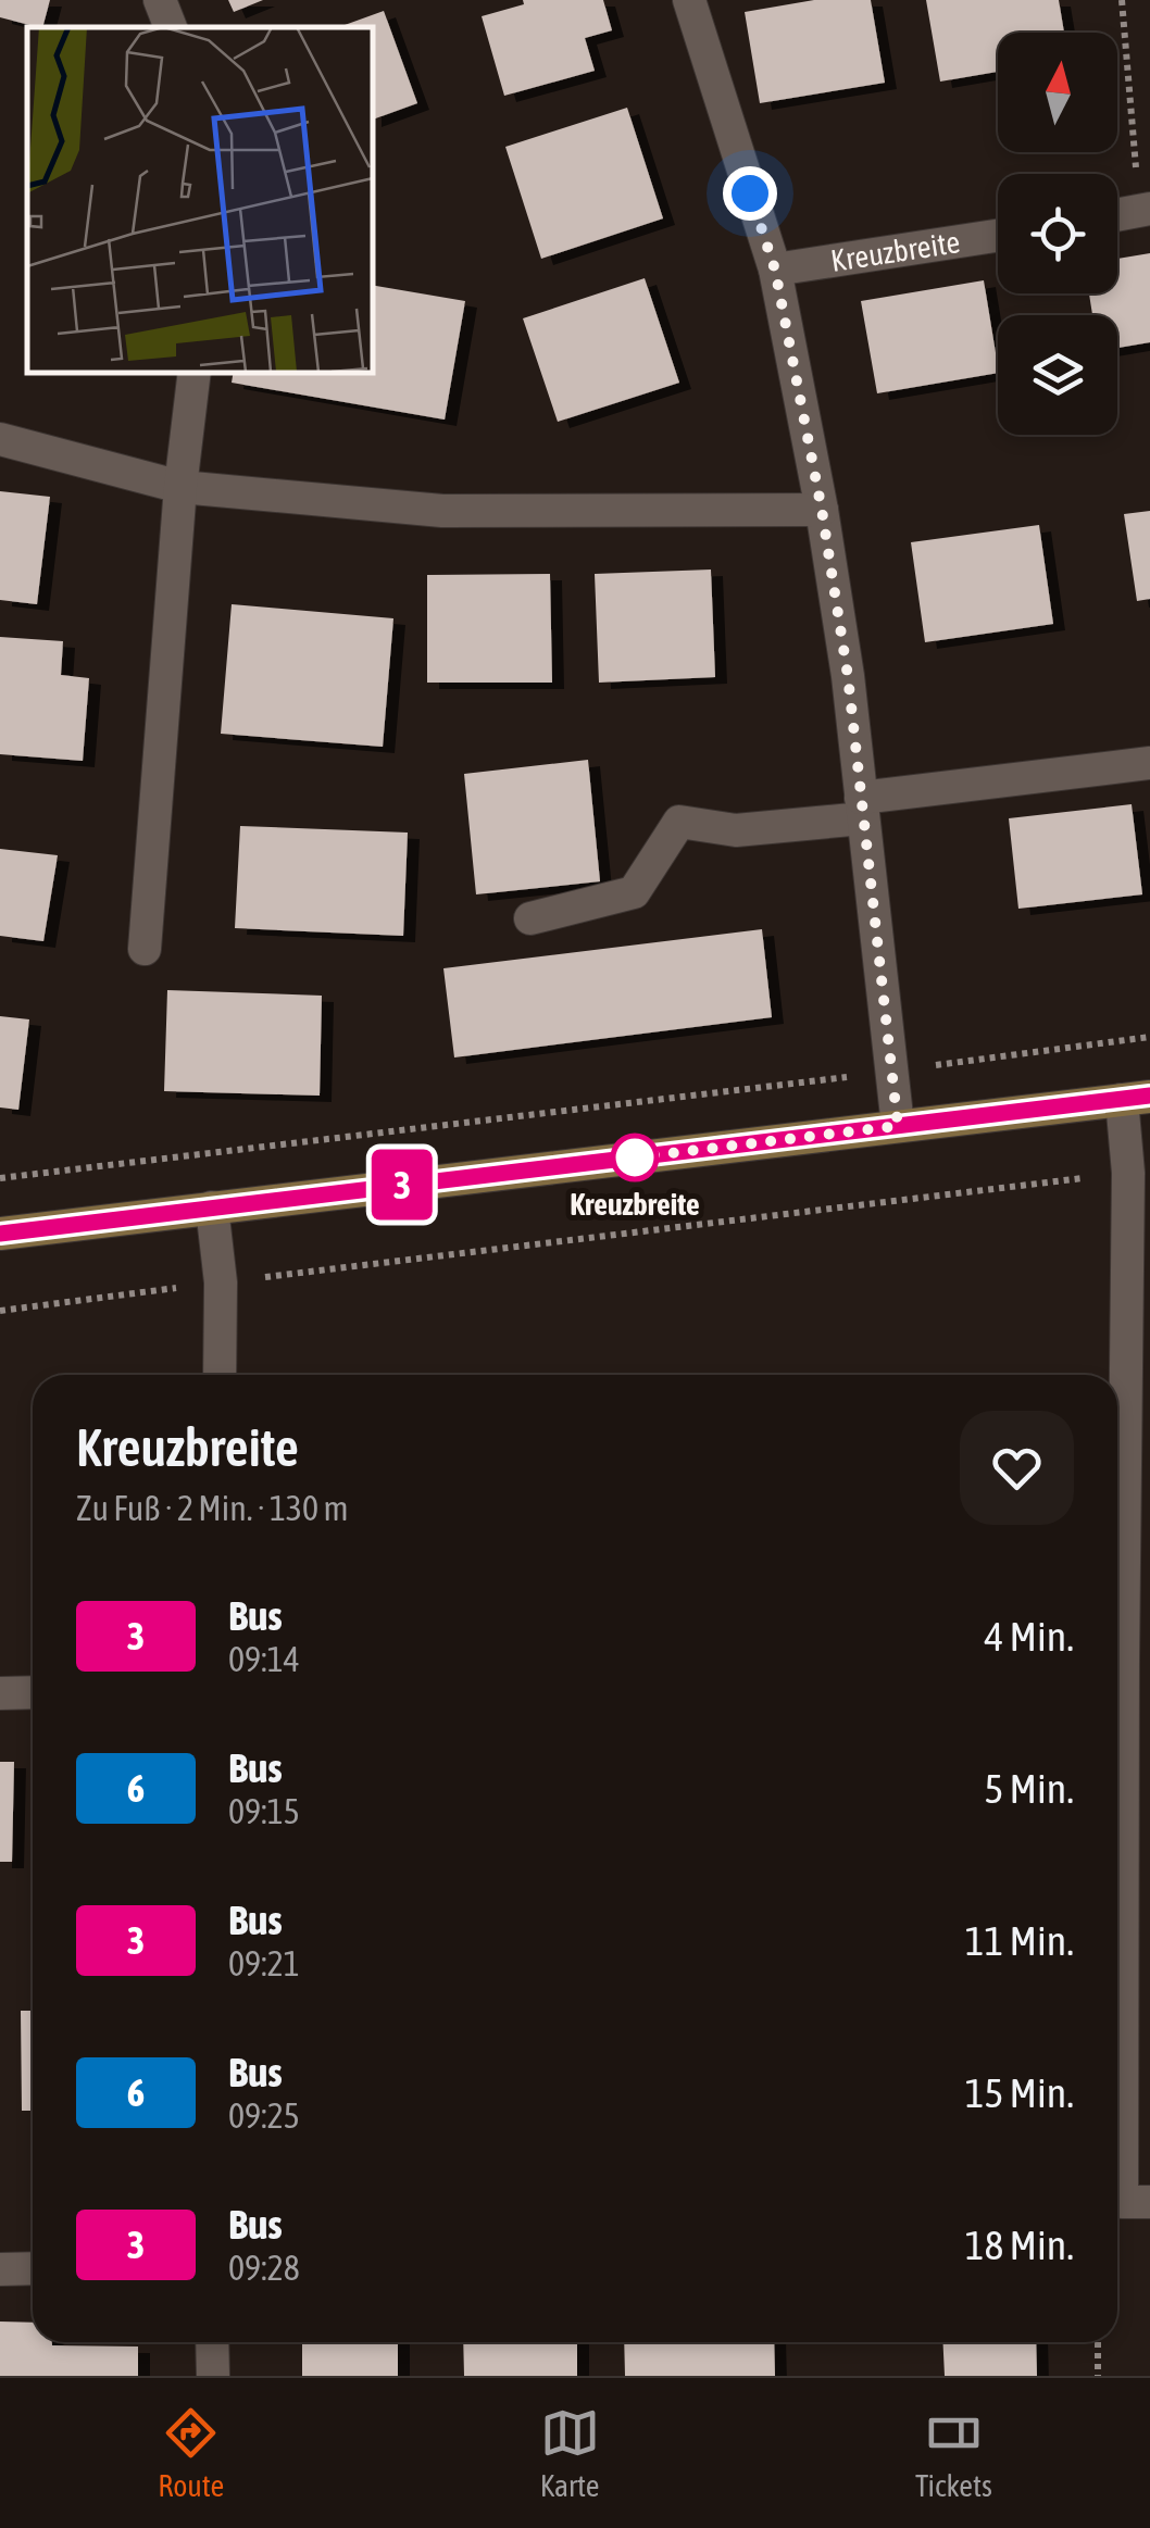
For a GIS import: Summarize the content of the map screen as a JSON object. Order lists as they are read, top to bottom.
{
  "streets": {
    "street": ["Kreuzbreite"]
  },
  "places": ["Kreuzbreite"],
  "lines": ["bus line 3"],
  "north": "top",
  "page": {
    "on_map": "3",
    "heading": ["Kreuzbreite", "Zu Fuß · 2 Min. · 130 m"],
    "list": [
      {
        "mark": "3",
        "name": "Bus",
        "note": "09:14",
        "value": "4 Min."
      },
      {
        "mark": "6",
        "name": "Bus",
        "note": "09:15",
        "value": "5 Min."
      },
      {
        "mark": "3",
        "name": "Bus",
        "note": "09:21",
        "value": "11 Min."
      },
      {
        "mark": "6",
        "name": "Bus",
        "note": "09:25",
        "value": "15 Min."
      },
      {
        "mark": "3",
        "name": "Bus",
        "note": "09:28",
        "value": "18 Min."
      }
    ],
    "tabs": ["Route", "Karte", "Tickets"]
  }
}
